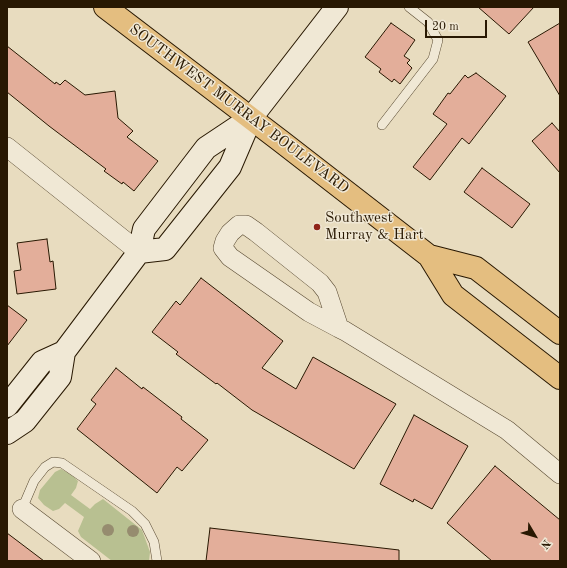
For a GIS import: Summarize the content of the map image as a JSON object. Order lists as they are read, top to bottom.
{
  "streets": {
    "main road": ["SOUTHWEST MURRAY BOULEVARD"]
  },
  "places": ["Southwest Murray & Hart"],
  "scale_bar": "20 m",
  "north": "bottom right"
}
